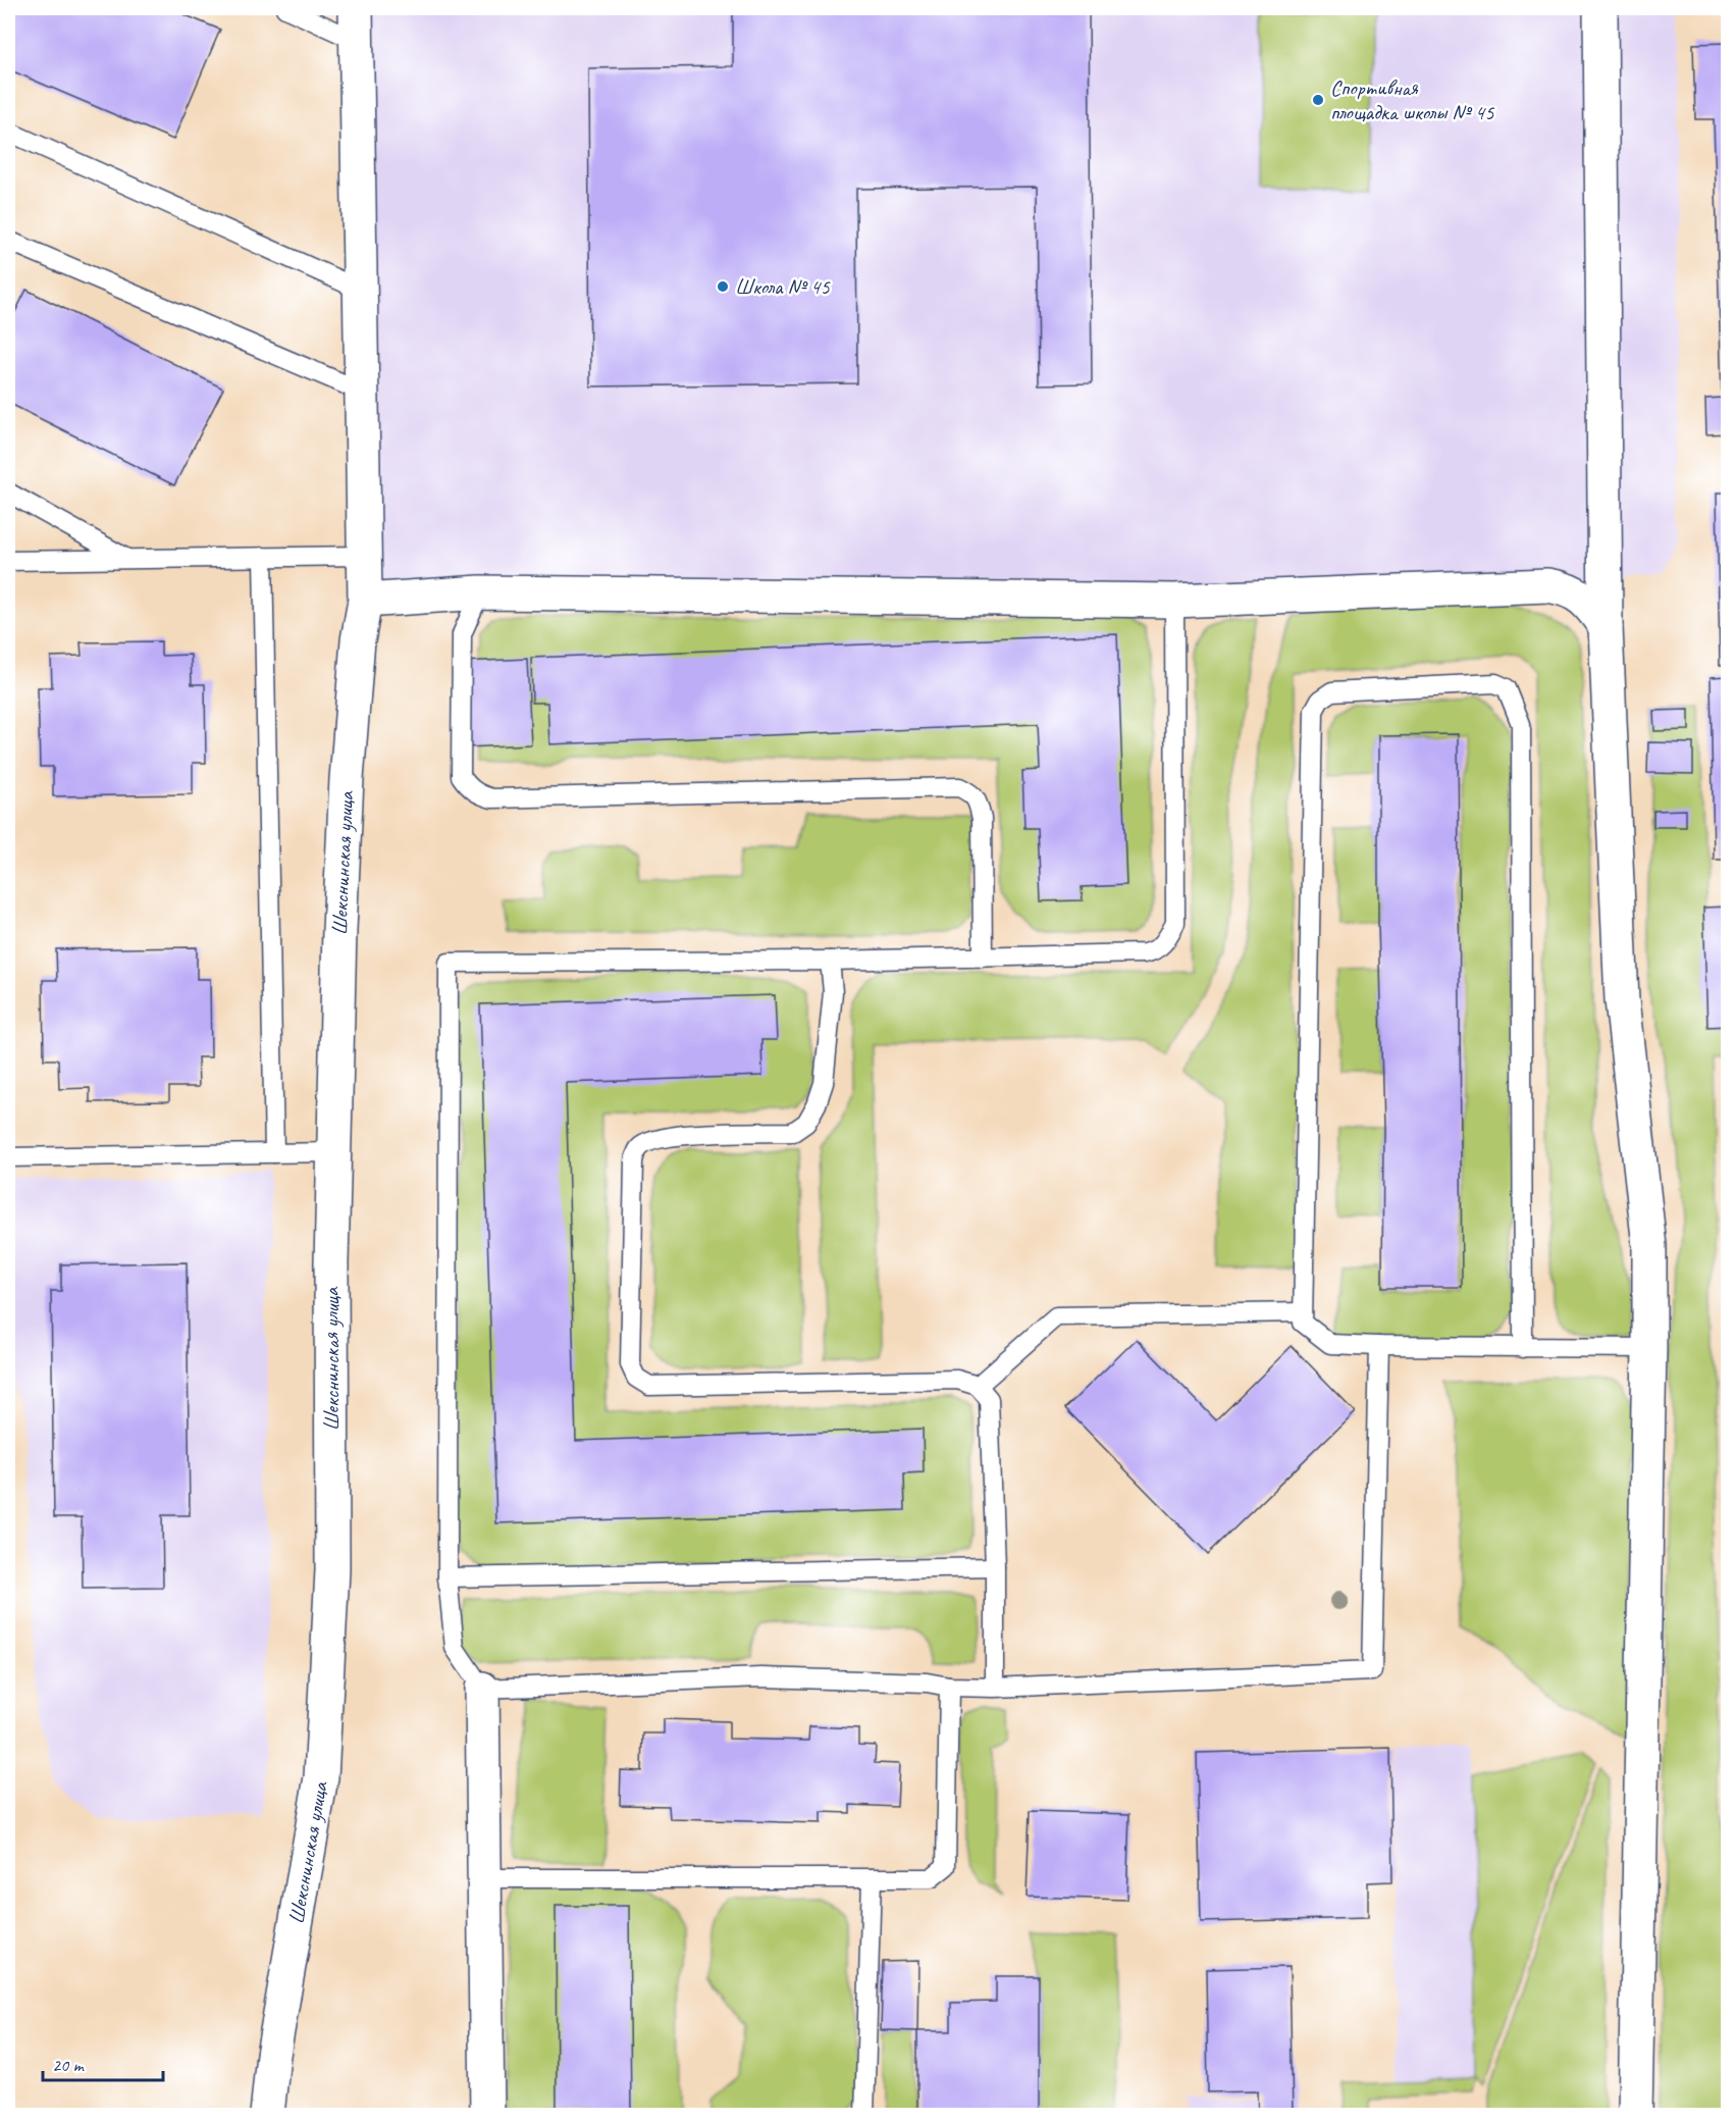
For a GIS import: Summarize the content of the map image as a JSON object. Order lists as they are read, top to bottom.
{
  "streets": {
    "street": ["Шекснинская улица"]
  },
  "places": ["Спортивная площадка школы № 45", "Школа № 45"],
  "scale_bar": "20 m"
}
